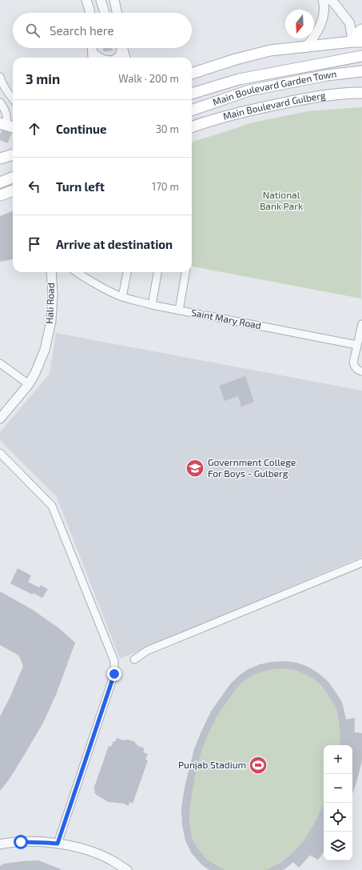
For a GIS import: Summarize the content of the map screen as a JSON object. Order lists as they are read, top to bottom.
{
  "streets": {
    "main road": ["Main Boulevard Garden Town", "Main Boulevard Gulberg"],
    "street": ["Hali Road", "Saint Mary Road"]
  },
  "parks": ["National Bank Park"],
  "places": {
    "school or university": ["Government College For Boys - Gulberg"],
    "sports": ["Punjab Stadium"]
  },
  "north": "bottom",
  "page": {
    "search": "Search here",
    "heading": ["3 min", "Walk · 200 m"],
    "list": [
      ["Continue", "30 m"],
      ["Turn left", "170 m"],
      "Arrive at destination"
    ],
    "map_buttons": ["+", "−"]
  }
}
